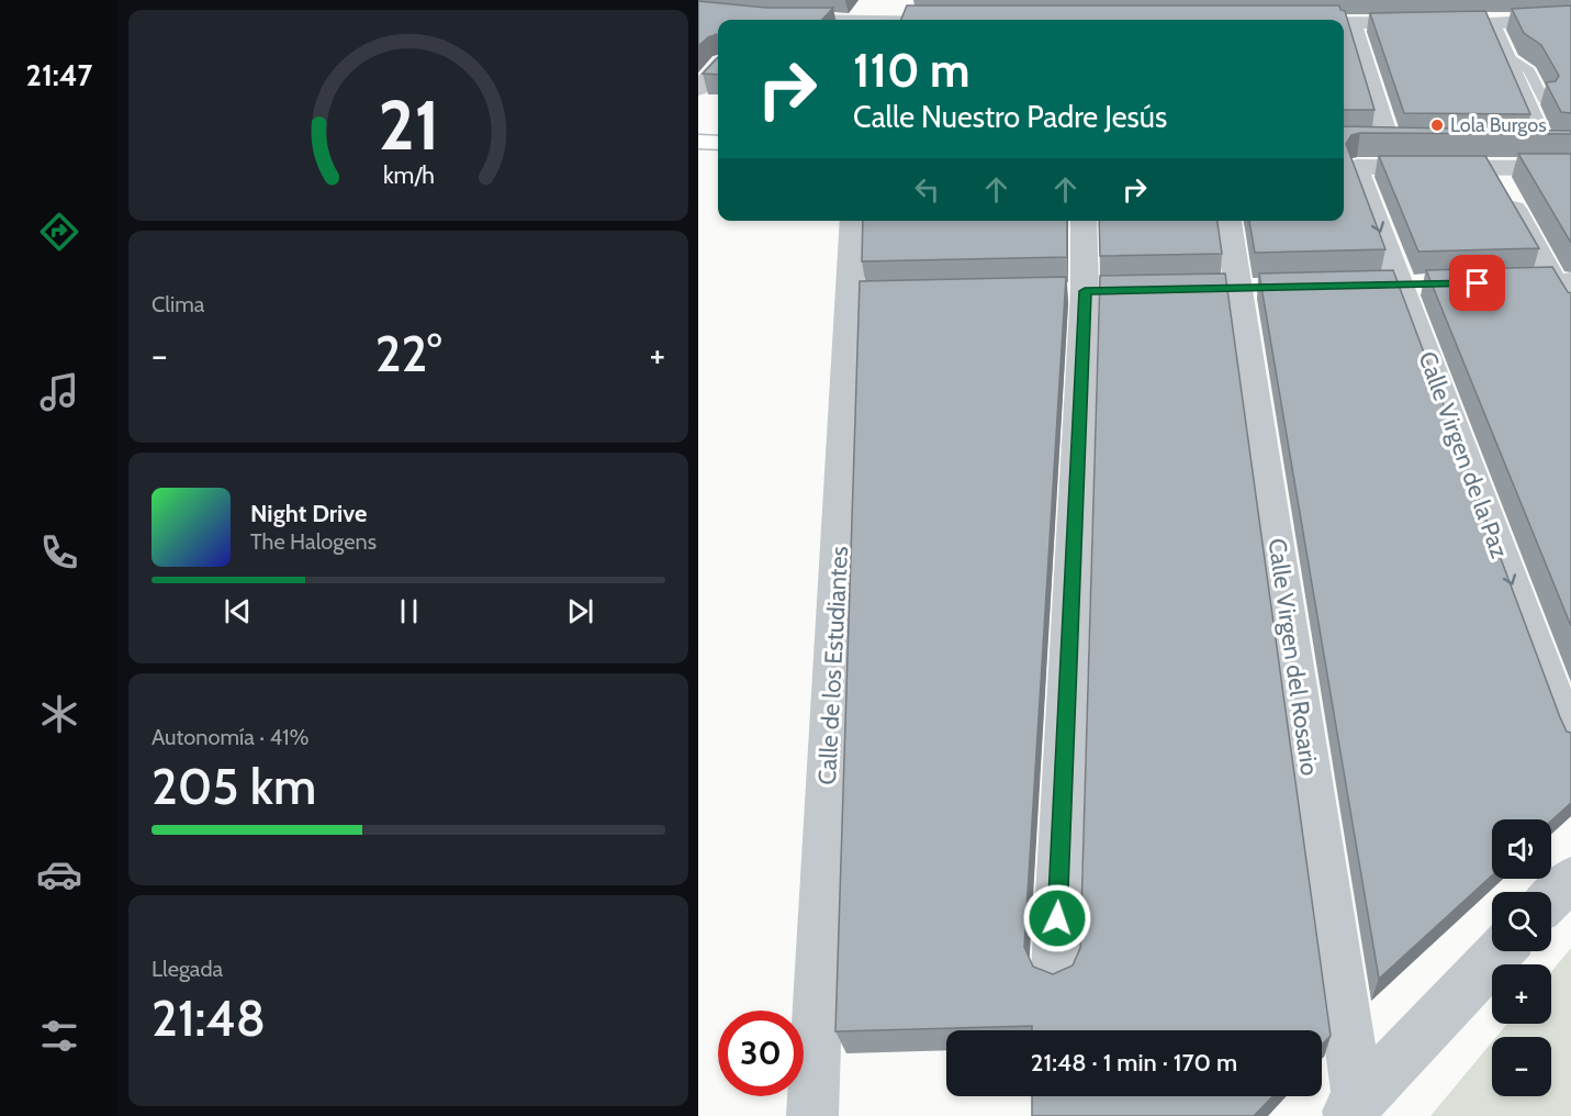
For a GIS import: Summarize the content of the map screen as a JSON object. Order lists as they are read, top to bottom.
{
  "streets": {
    "street": ["Calle Virgen de la Paz", "Calle Virgen del Rosario", "Calle de los Estudiantes"]
  },
  "places": ["Lola Burgos"],
  "page": {
    "tabs": "21:47",
    "turn": ["110 m", "Calle Nuestro Padre Jesús"],
    "tile": [
      "Clima",
      ["Autonomía · 41%", "205 km"],
      ["Llegada", "21:48"]
    ],
    "heat": ["−", "22°", "+"],
    "song": ["Night Drive", "The Halogens"],
    "map_buttons": ["+", "−"],
    "limit": "30",
    "trip": "21:48 · 1 min · 170 m",
    "gauge": ["21", "km/h"]
  }
}
